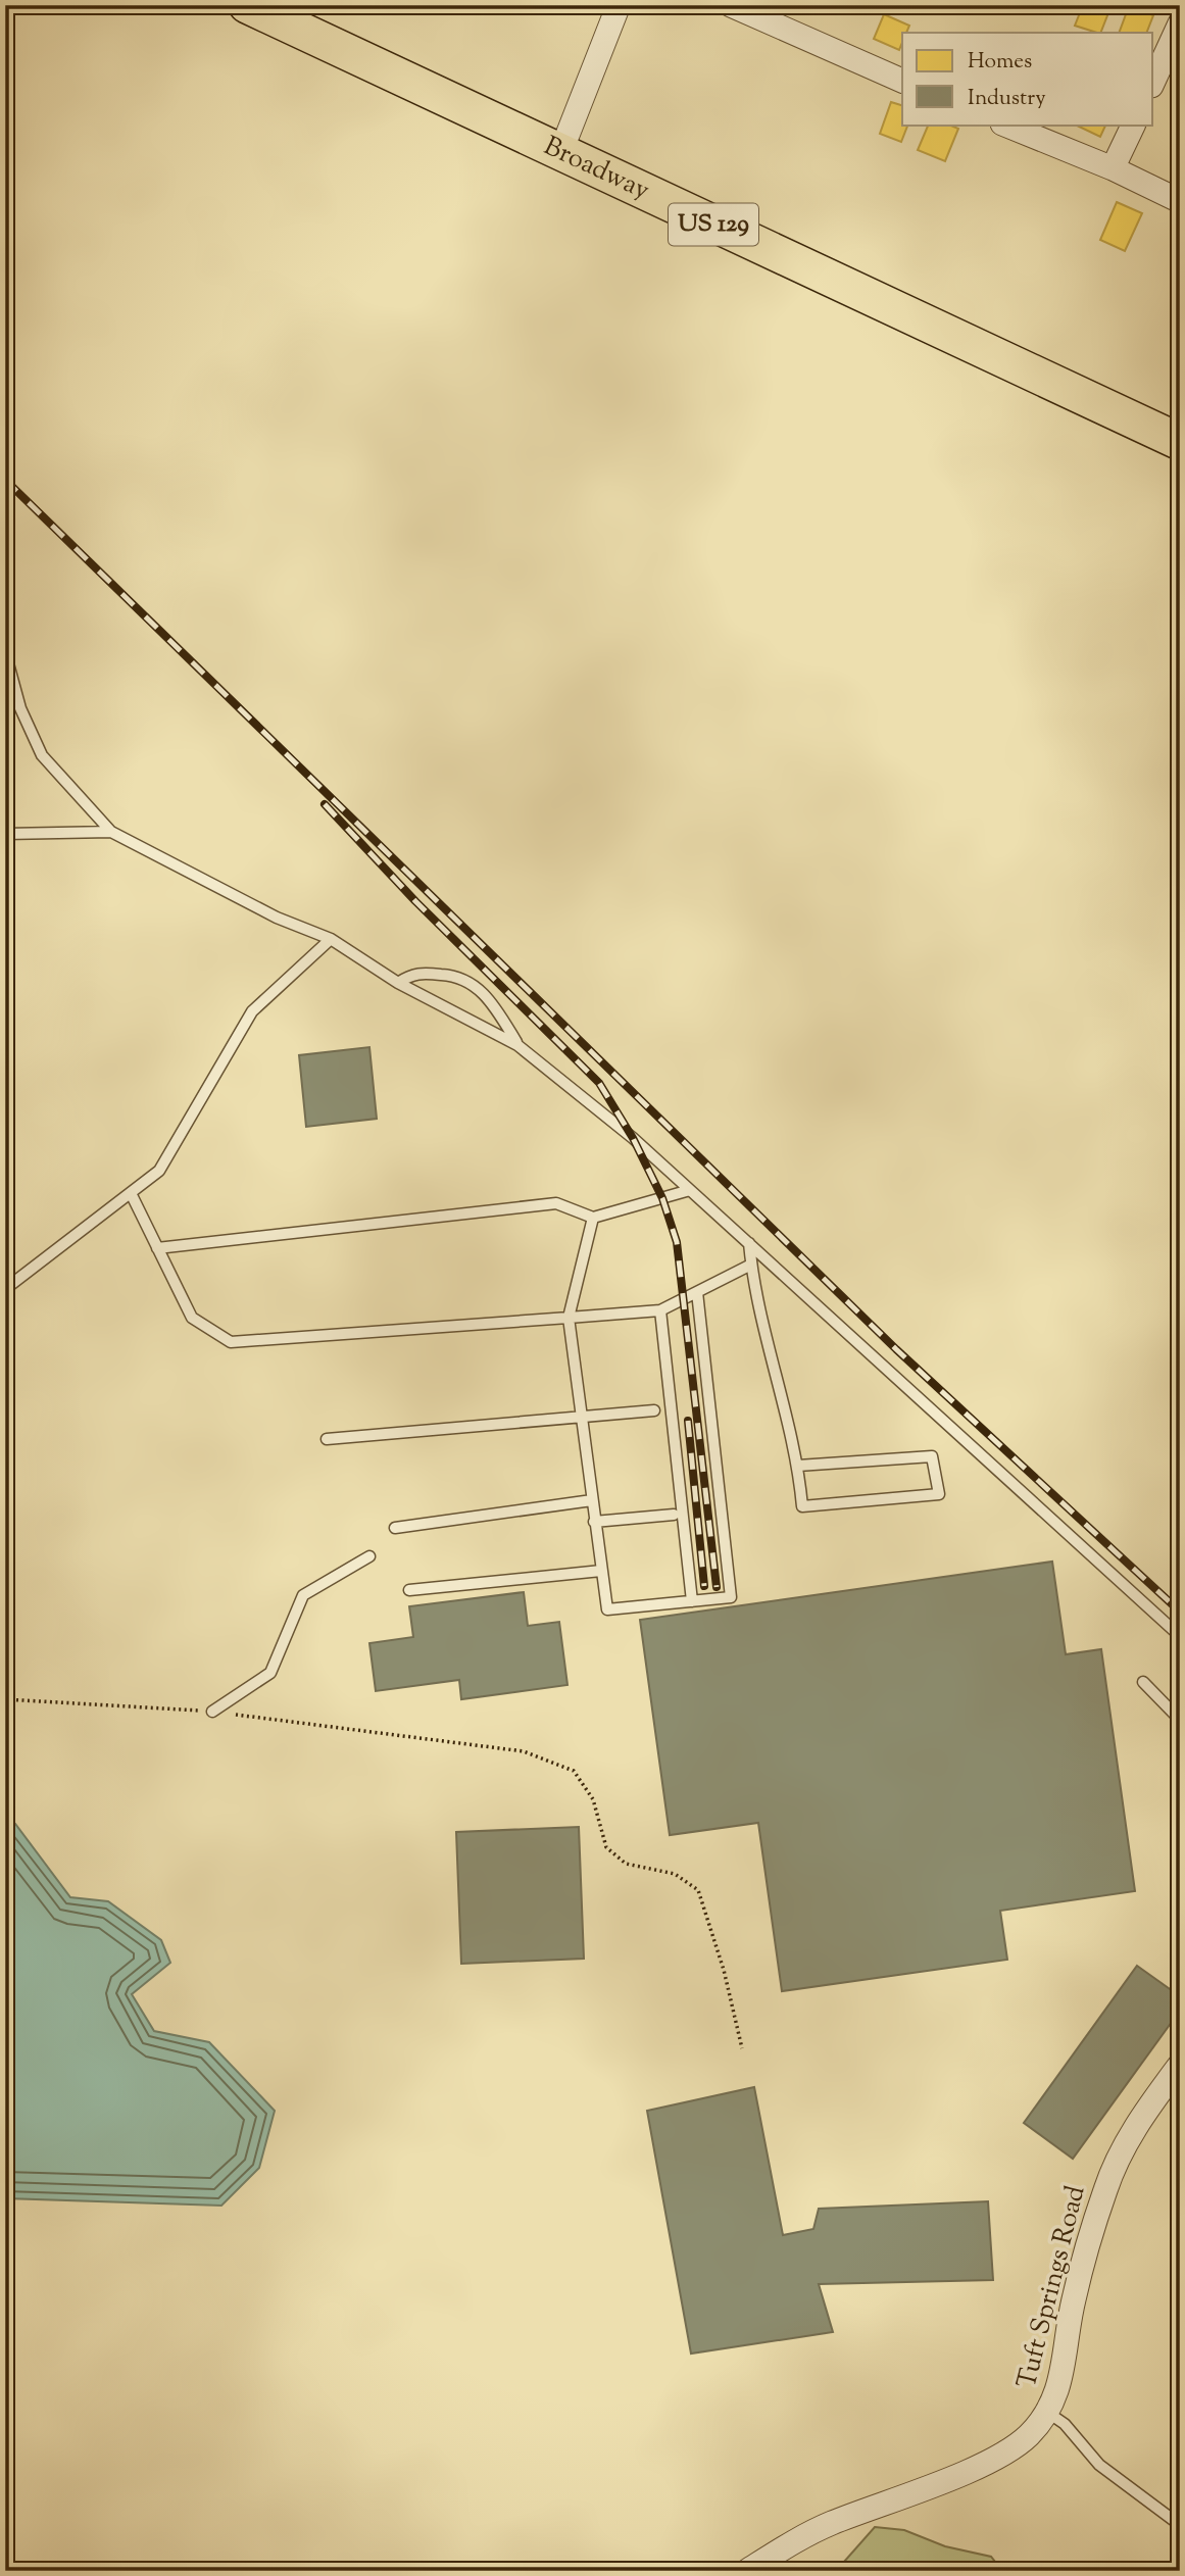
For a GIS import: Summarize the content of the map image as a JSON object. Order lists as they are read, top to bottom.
{
  "streets": {
    "main road": ["Broadway", "US 129"],
    "street": ["Tuft Springs Road"]
  },
  "legend": ["Homes", "Industry"]
}
